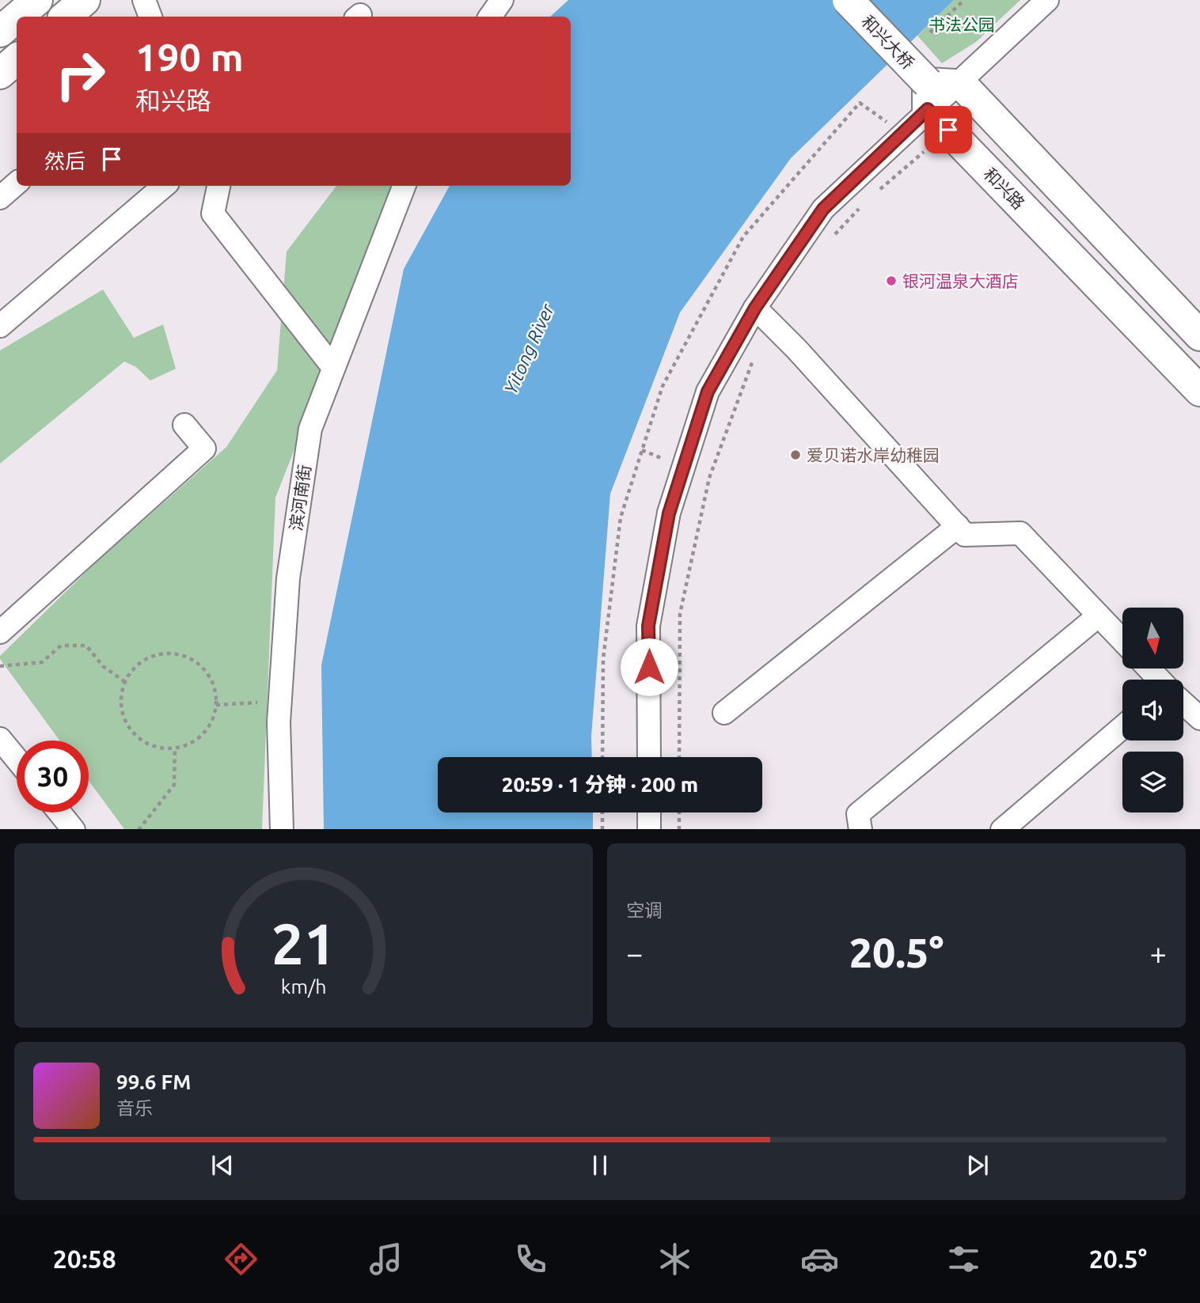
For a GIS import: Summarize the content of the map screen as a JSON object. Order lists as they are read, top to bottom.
{
  "streets": {
    "street": ["和兴大桥", "和兴路", "滨河南街"]
  },
  "crossings": [
    ["和兴大桥", "和兴路"]
  ],
  "water": ["Yitong River"],
  "parks": ["书法公园"],
  "places": ["银河温泉大酒店", "爱贝诺水岸幼稚园"],
  "north": "bottom",
  "page": {
    "turn": ["190 m", "和兴路"],
    "then": "然后",
    "limit": "30",
    "trip": "20:59 · 1 分钟 · 200 m",
    "tile": "空调",
    "heat": ["−", "20.5°", "+"],
    "song": ["99.6 FM", "音乐"],
    "tabs": ["20:58", "20.5°"],
    "gauge": ["21", "km/h"]
  }
}
